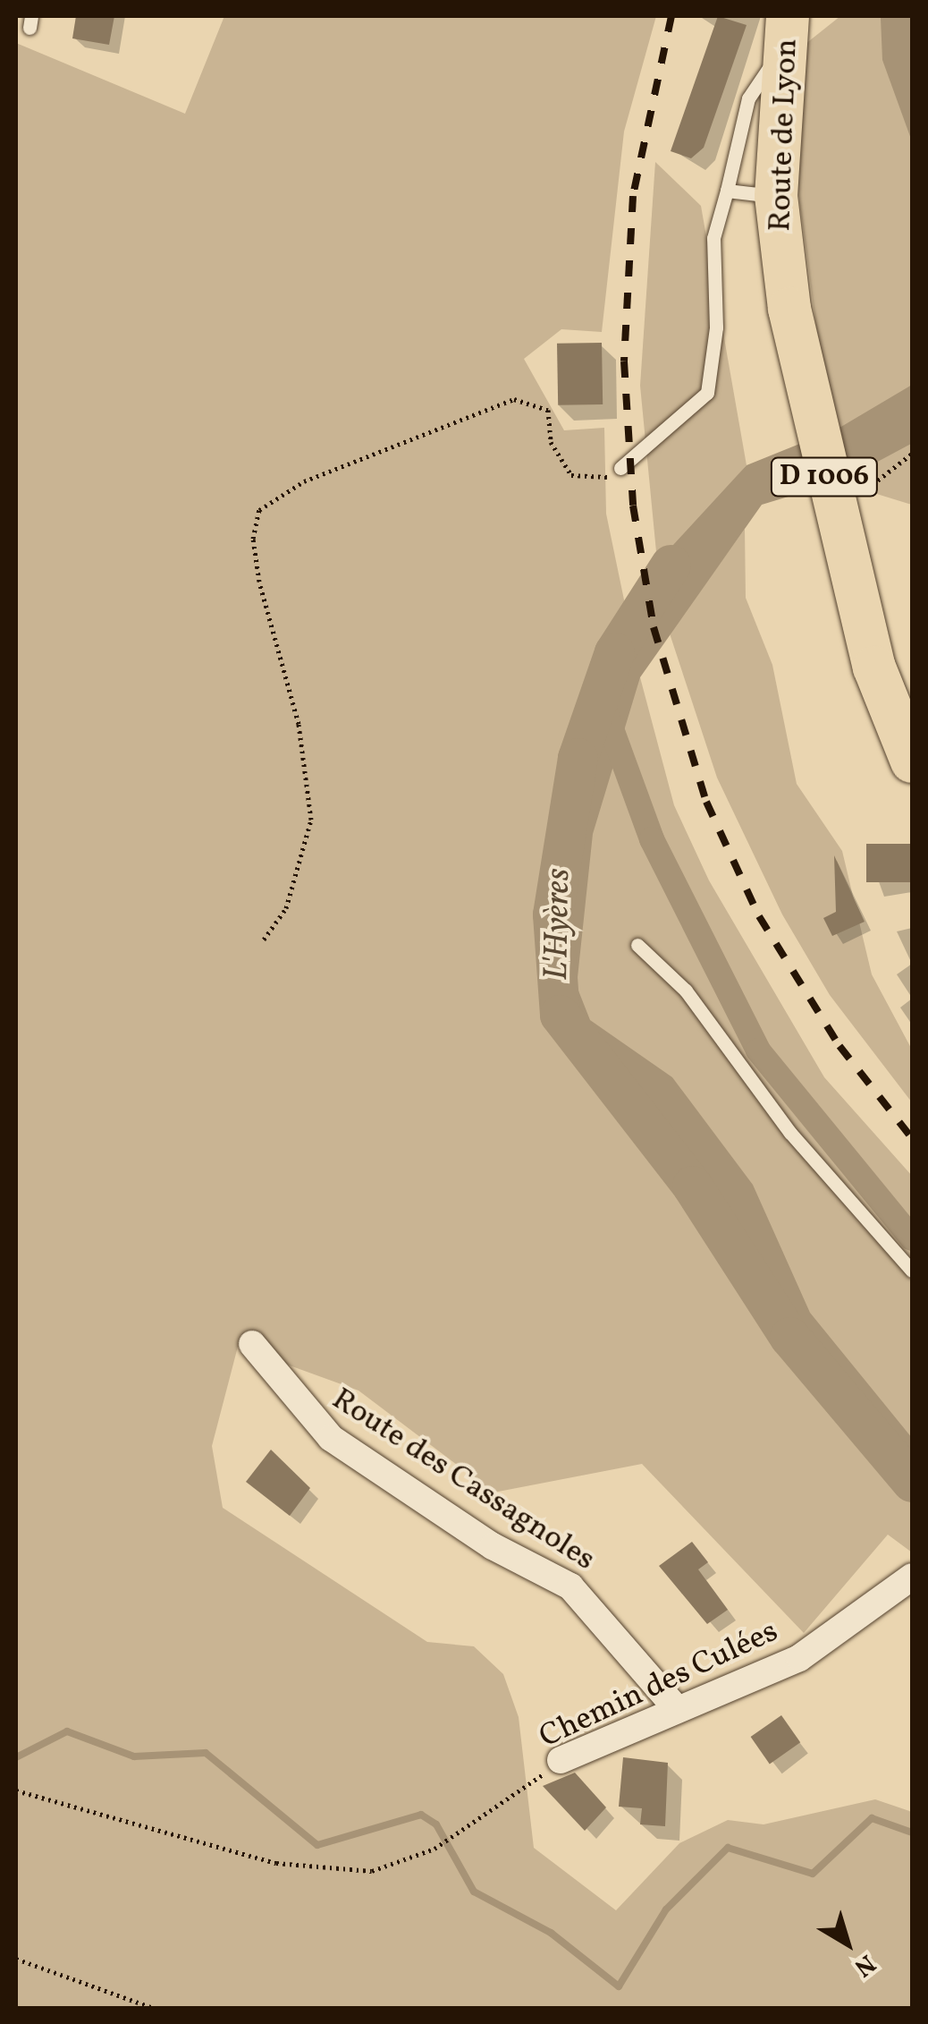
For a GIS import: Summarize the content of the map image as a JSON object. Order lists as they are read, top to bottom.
{
  "streets": {
    "main road": ["Route de Lyon", "D 1006"],
    "street": ["Route des Cassagnoles", "Chemin des Culées"]
  },
  "crossings": [
    ["Route des Cassagnoles", "Chemin des Culées"]
  ],
  "water": ["L'Hyères"],
  "north": "bottom right"
}
